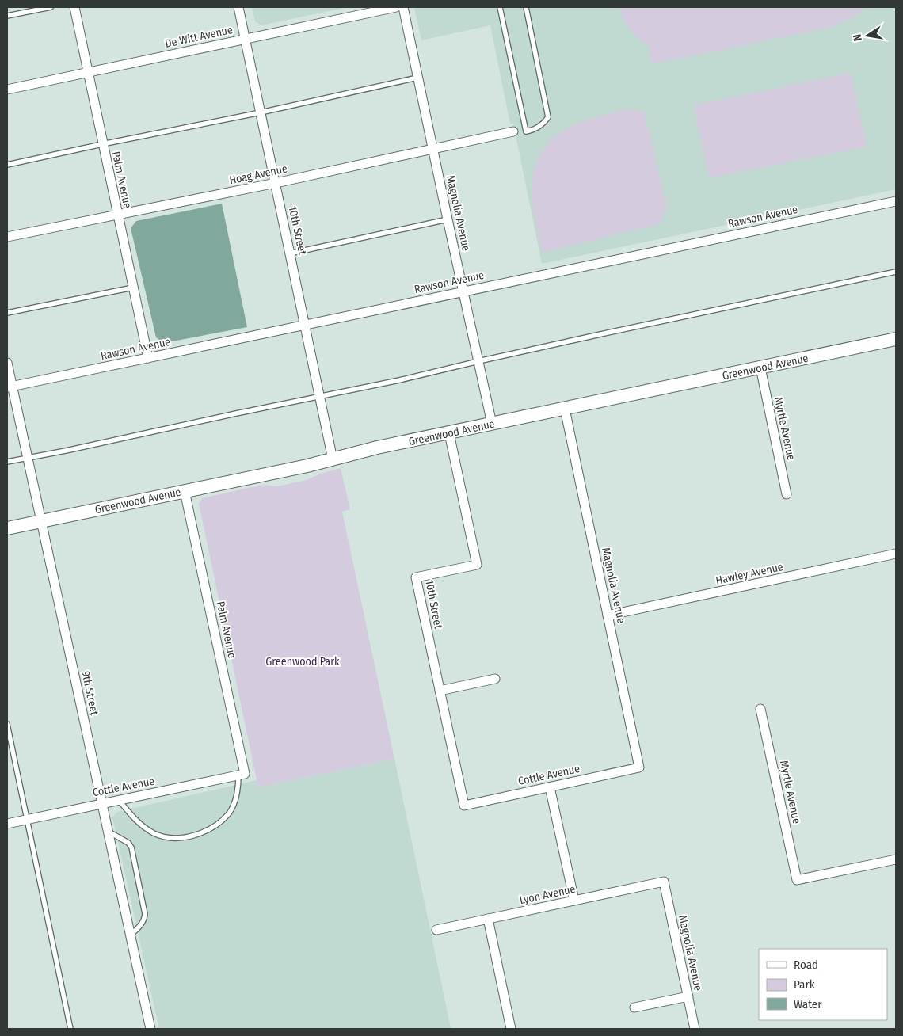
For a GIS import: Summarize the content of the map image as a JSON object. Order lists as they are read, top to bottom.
{
  "streets": {
    "street": [
      "De Witt Avenue",
      "Hoag Avenue",
      "Palm Avenue",
      "Magnolia Avenue",
      "Rawson Avenue",
      "10th Street",
      "Greenwood Avenue",
      "Myrtle Avenue",
      "Hawley Avenue",
      "9th Street",
      "Cottle Avenue",
      "Lyon Avenue"
    ]
  },
  "crossings": [
    ["De Witt Avenue", "Palm Avenue"],
    ["De Witt Avenue", "10th Street"],
    ["Hoag Avenue", "Palm Avenue"],
    ["Hoag Avenue", "Magnolia Avenue"],
    ["Hoag Avenue", "10th Street"],
    ["Palm Avenue", "Rawson Avenue"],
    ["Palm Avenue", "Greenwood Avenue"],
    ["Palm Avenue", "Cottle Avenue"],
    ["Magnolia Avenue", "Rawson Avenue"],
    ["Magnolia Avenue", "Greenwood Avenue"],
    ["Magnolia Avenue", "Hawley Avenue"],
    ["Magnolia Avenue", "Cottle Avenue"],
    ["Magnolia Avenue", "Lyon Avenue"],
    ["Rawson Avenue", "10th Street"],
    ["Rawson Avenue", "9th Street"],
    ["10th Street", "Greenwood Avenue"],
    ["10th Street", "Cottle Avenue"],
    ["Greenwood Avenue", "Myrtle Avenue"],
    ["Greenwood Avenue", "9th Street"],
    ["9th Street", "Cottle Avenue"]
  ],
  "parks": ["Greenwood Park"],
  "legend": ["Road", "Park", "Water"],
  "north": "left"
}
